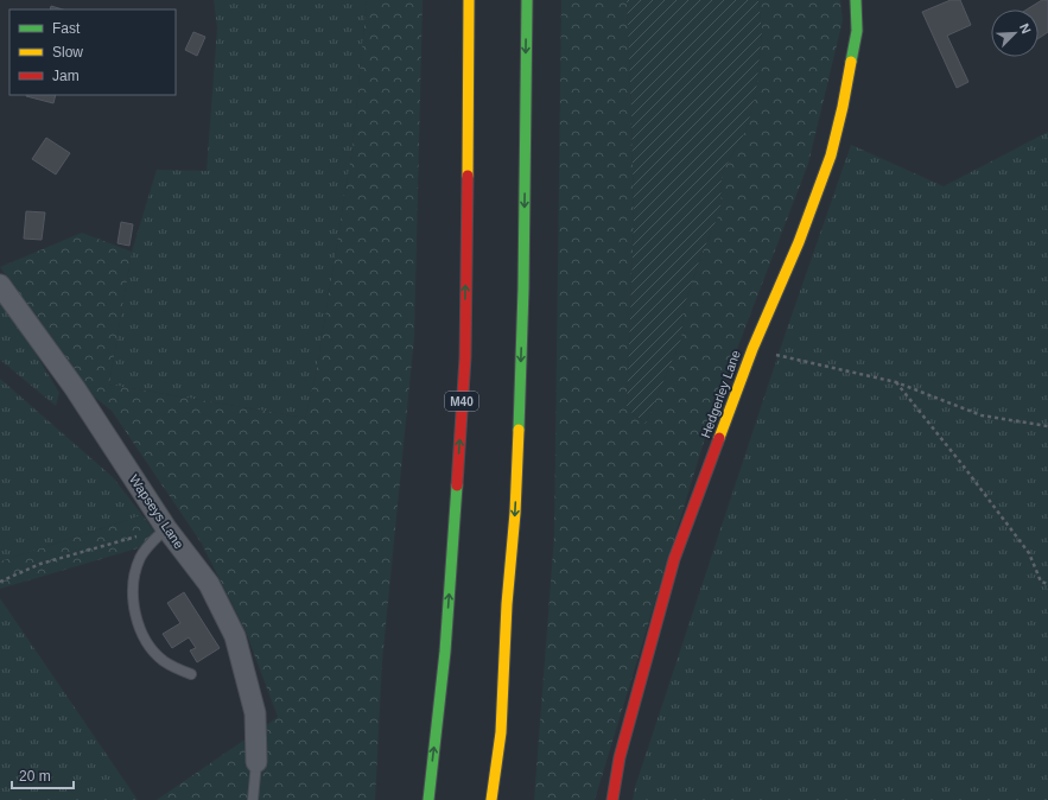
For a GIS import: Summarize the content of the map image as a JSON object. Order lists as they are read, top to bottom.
{
  "streets": {
    "main road": ["Hedgerley Lane", "M40"],
    "street": ["Wapseys Lane"]
  },
  "legend": ["Fast", "Slow", "Jam"],
  "scale_bar": "20 m",
  "north": "top right"
}
